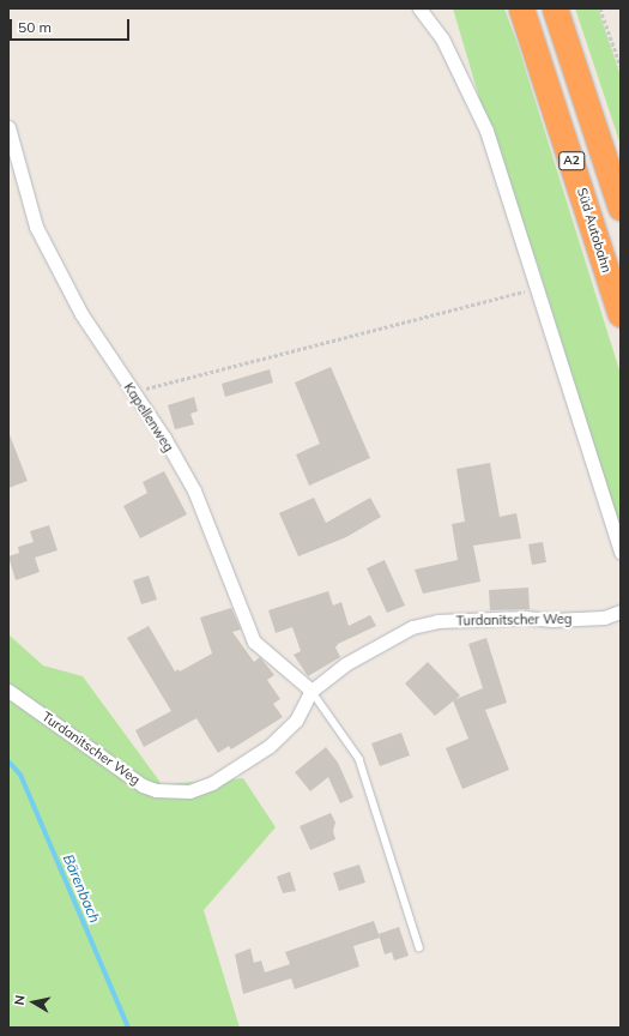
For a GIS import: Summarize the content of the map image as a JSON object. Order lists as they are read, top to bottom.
{
  "streets": {
    "highway": ["A2", "Süd Autobahn"],
    "street": ["Kapellenweg", "Turdanitscher Weg"]
  },
  "crossings": [
    ["Kapellenweg", "Turdanitscher Weg"]
  ],
  "water": ["Bärenbach"],
  "scale_bar": "50 m",
  "north": "left"
}
